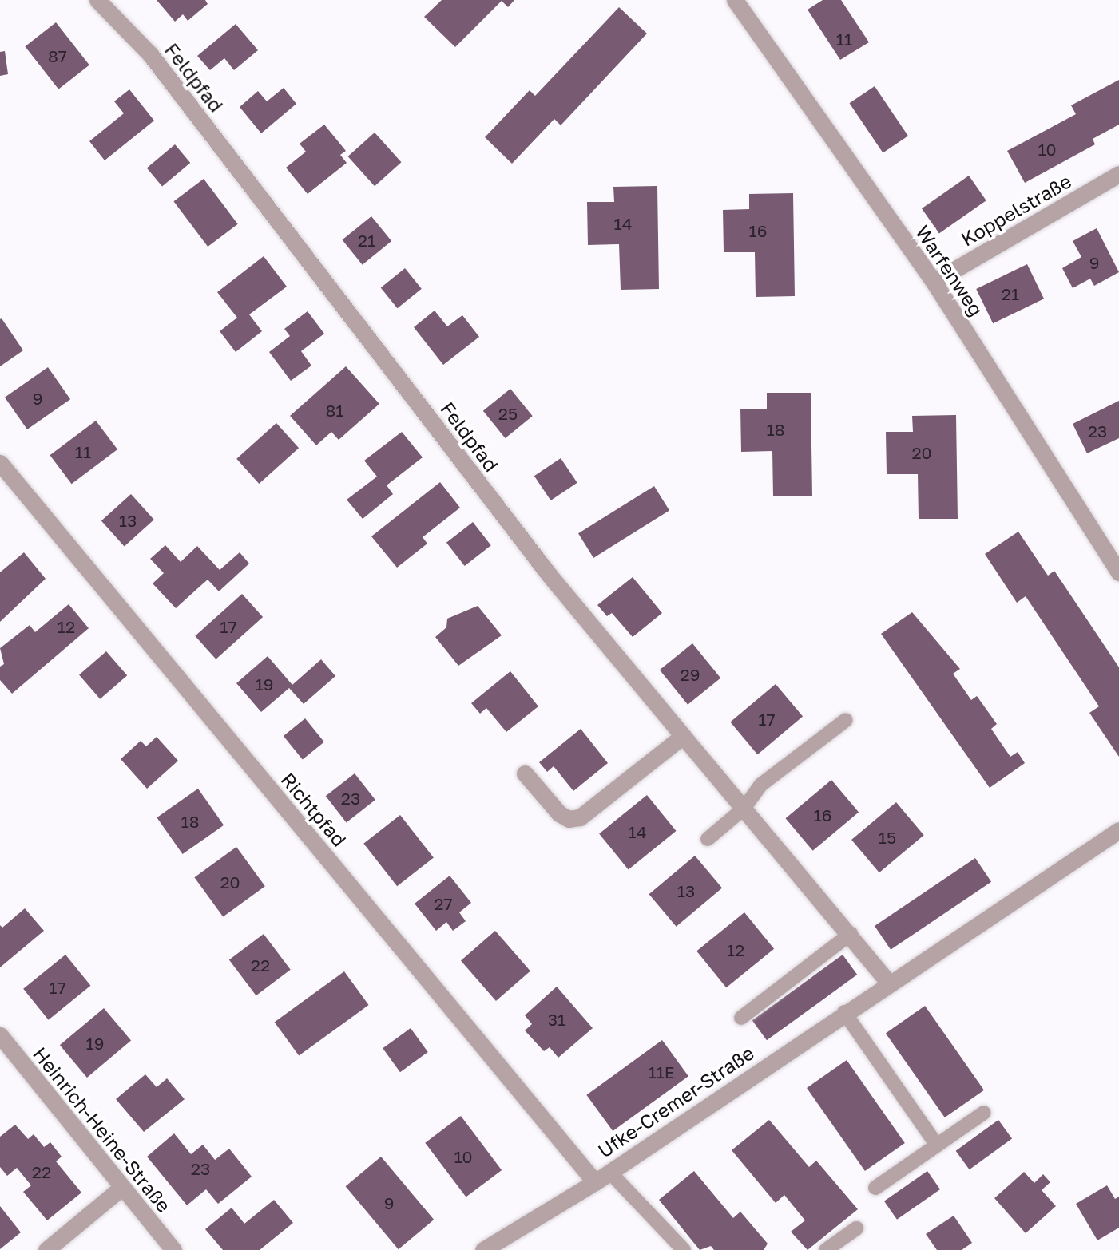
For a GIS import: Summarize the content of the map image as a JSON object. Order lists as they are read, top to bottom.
{
  "streets": {
    "street": [
      "Feldpfad",
      "Koppelstraße",
      "Warfenweg",
      "Richtpfad",
      "Ufke-Cremer-Straße",
      "Heinrich-Heine-Straße"
    ]
  },
  "crossings": [
    ["Koppelstraße", "Warfenweg"],
    ["Richtpfad", "Ufke-Cremer-Straße"]
  ],
  "house_numbers": [
    "11",
    "87",
    "10",
    "14",
    "16",
    "21",
    "9",
    "21",
    "9",
    "81",
    "25",
    "18",
    "23",
    "11",
    "20",
    "13",
    "12",
    "17",
    "29",
    "19",
    "17",
    "23",
    "16",
    "18",
    "14",
    "15",
    "20",
    "13",
    "27",
    "12",
    "22",
    "17",
    "31",
    "19",
    "11E",
    "10",
    "23",
    "22",
    "9"
  ]
}
